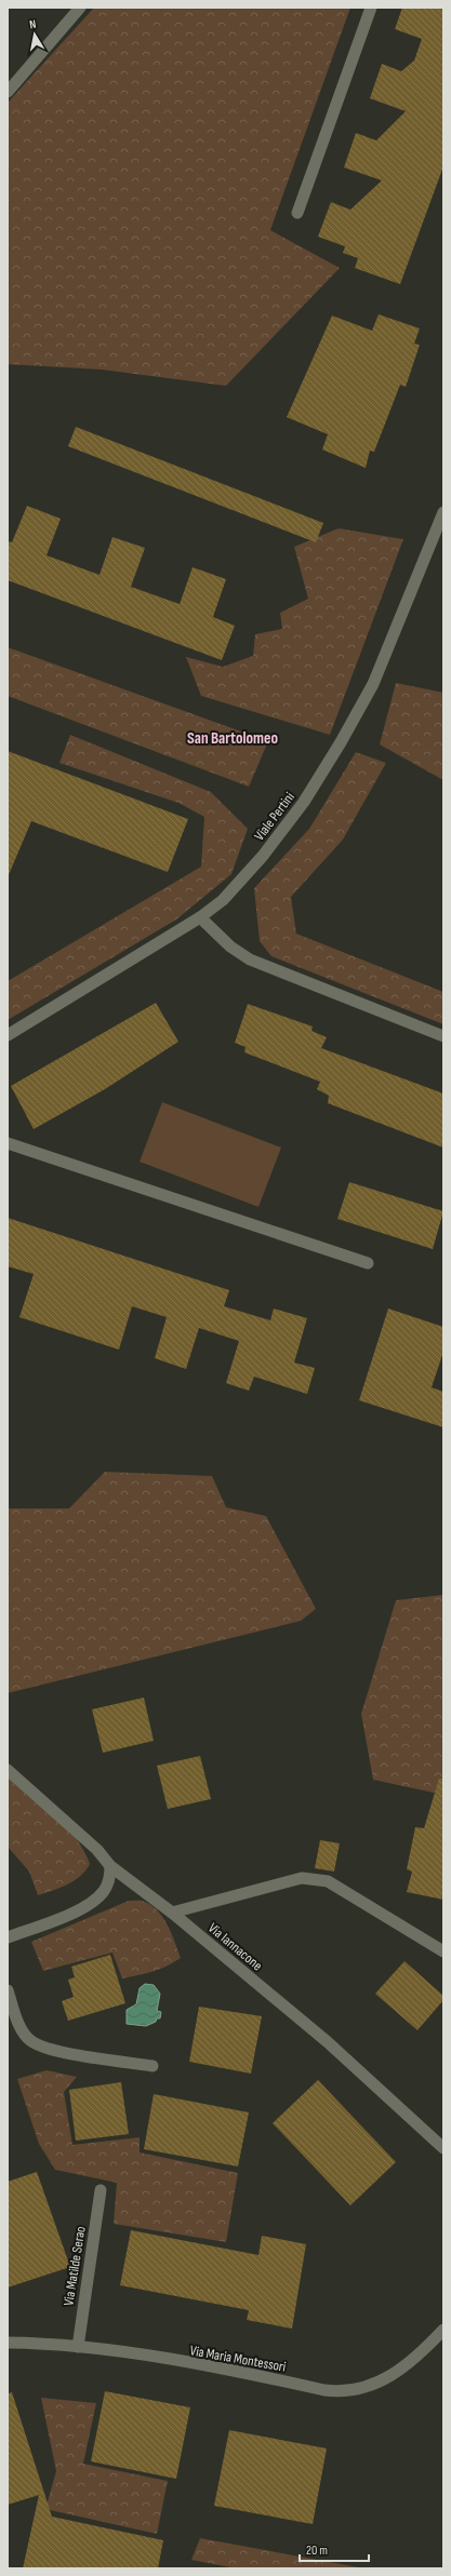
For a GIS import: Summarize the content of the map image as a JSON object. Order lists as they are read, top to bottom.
{
  "streets": {
    "street": [
      "Viale Pertini",
      "Via Iannacone",
      "Via Matilde Serao",
      "Via Maria Montessori"
    ]
  },
  "crossings": [
    ["Via Matilde Serao", "Via Maria Montessori"]
  ],
  "districts": ["San Bartolomeo"],
  "scale_bar": "20 m",
  "north": "top"
}
